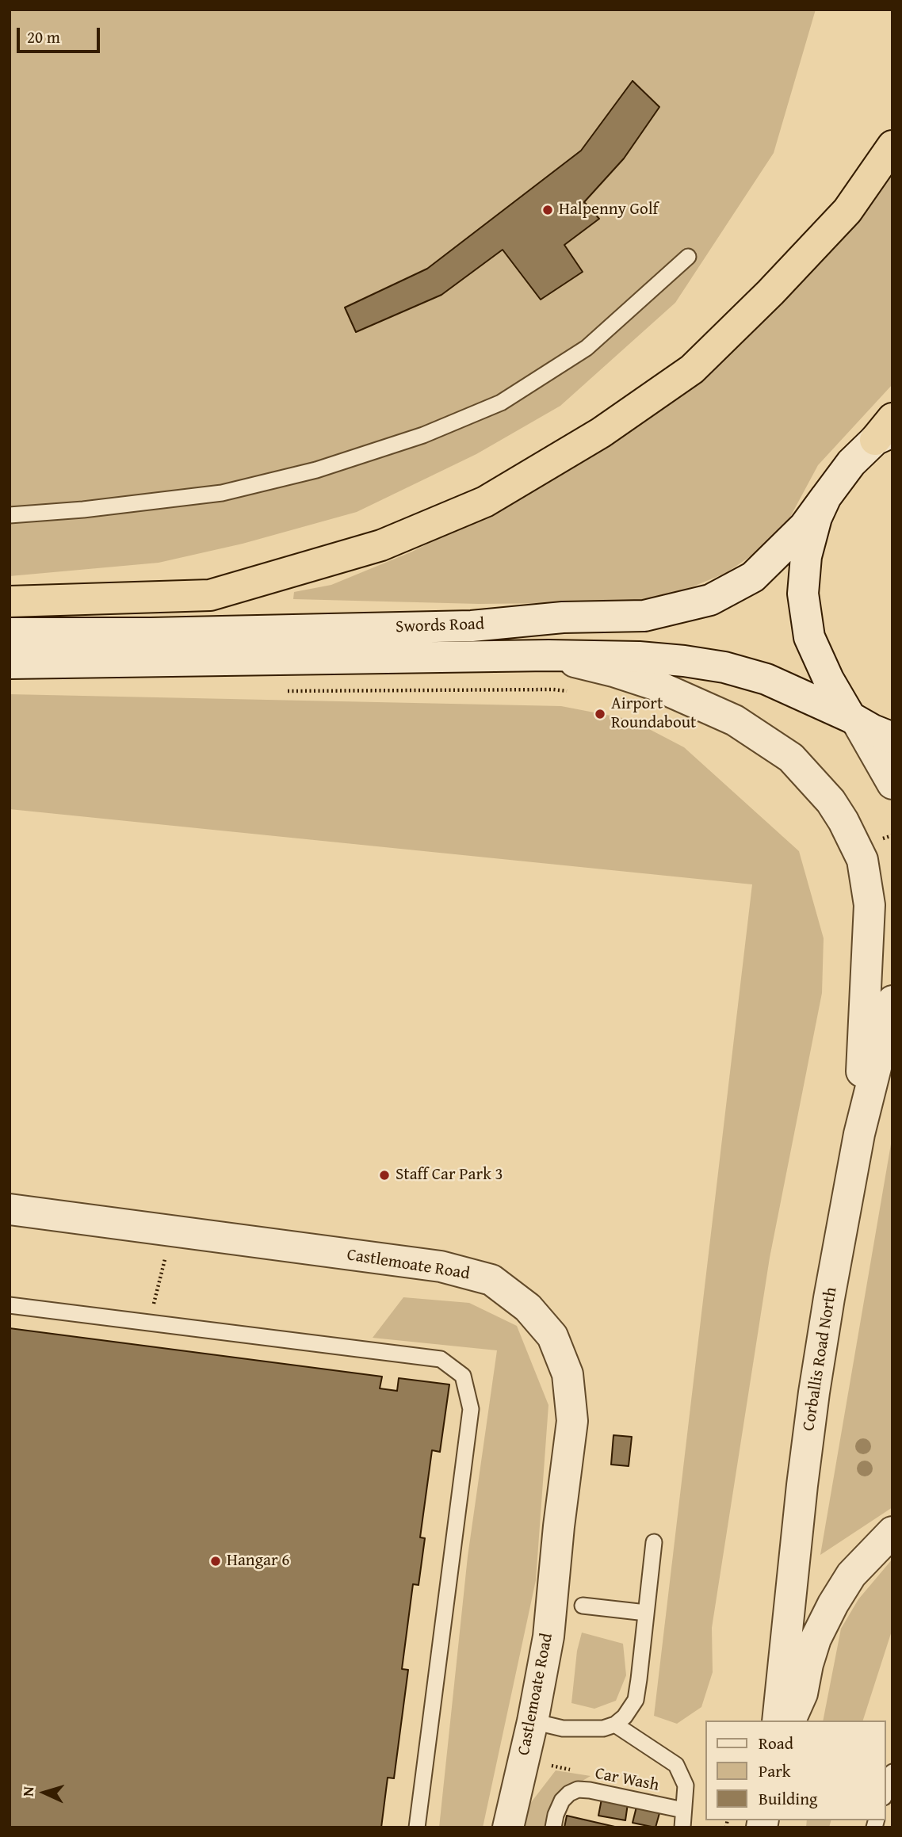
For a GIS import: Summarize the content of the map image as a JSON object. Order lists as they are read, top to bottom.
{
  "streets": {
    "street": ["Swords Road", "Castlemoate Road", "Corballis Road North"],
    "lane": ["Car Wash"]
  },
  "places": [
    "Halpenny Golf",
    "Airport Roundabout",
    "Staff Car Park 3",
    "Hangar 6"
  ],
  "legend": ["Road", "Park", "Building"],
  "scale_bar": "20 m",
  "north": "left"
}
